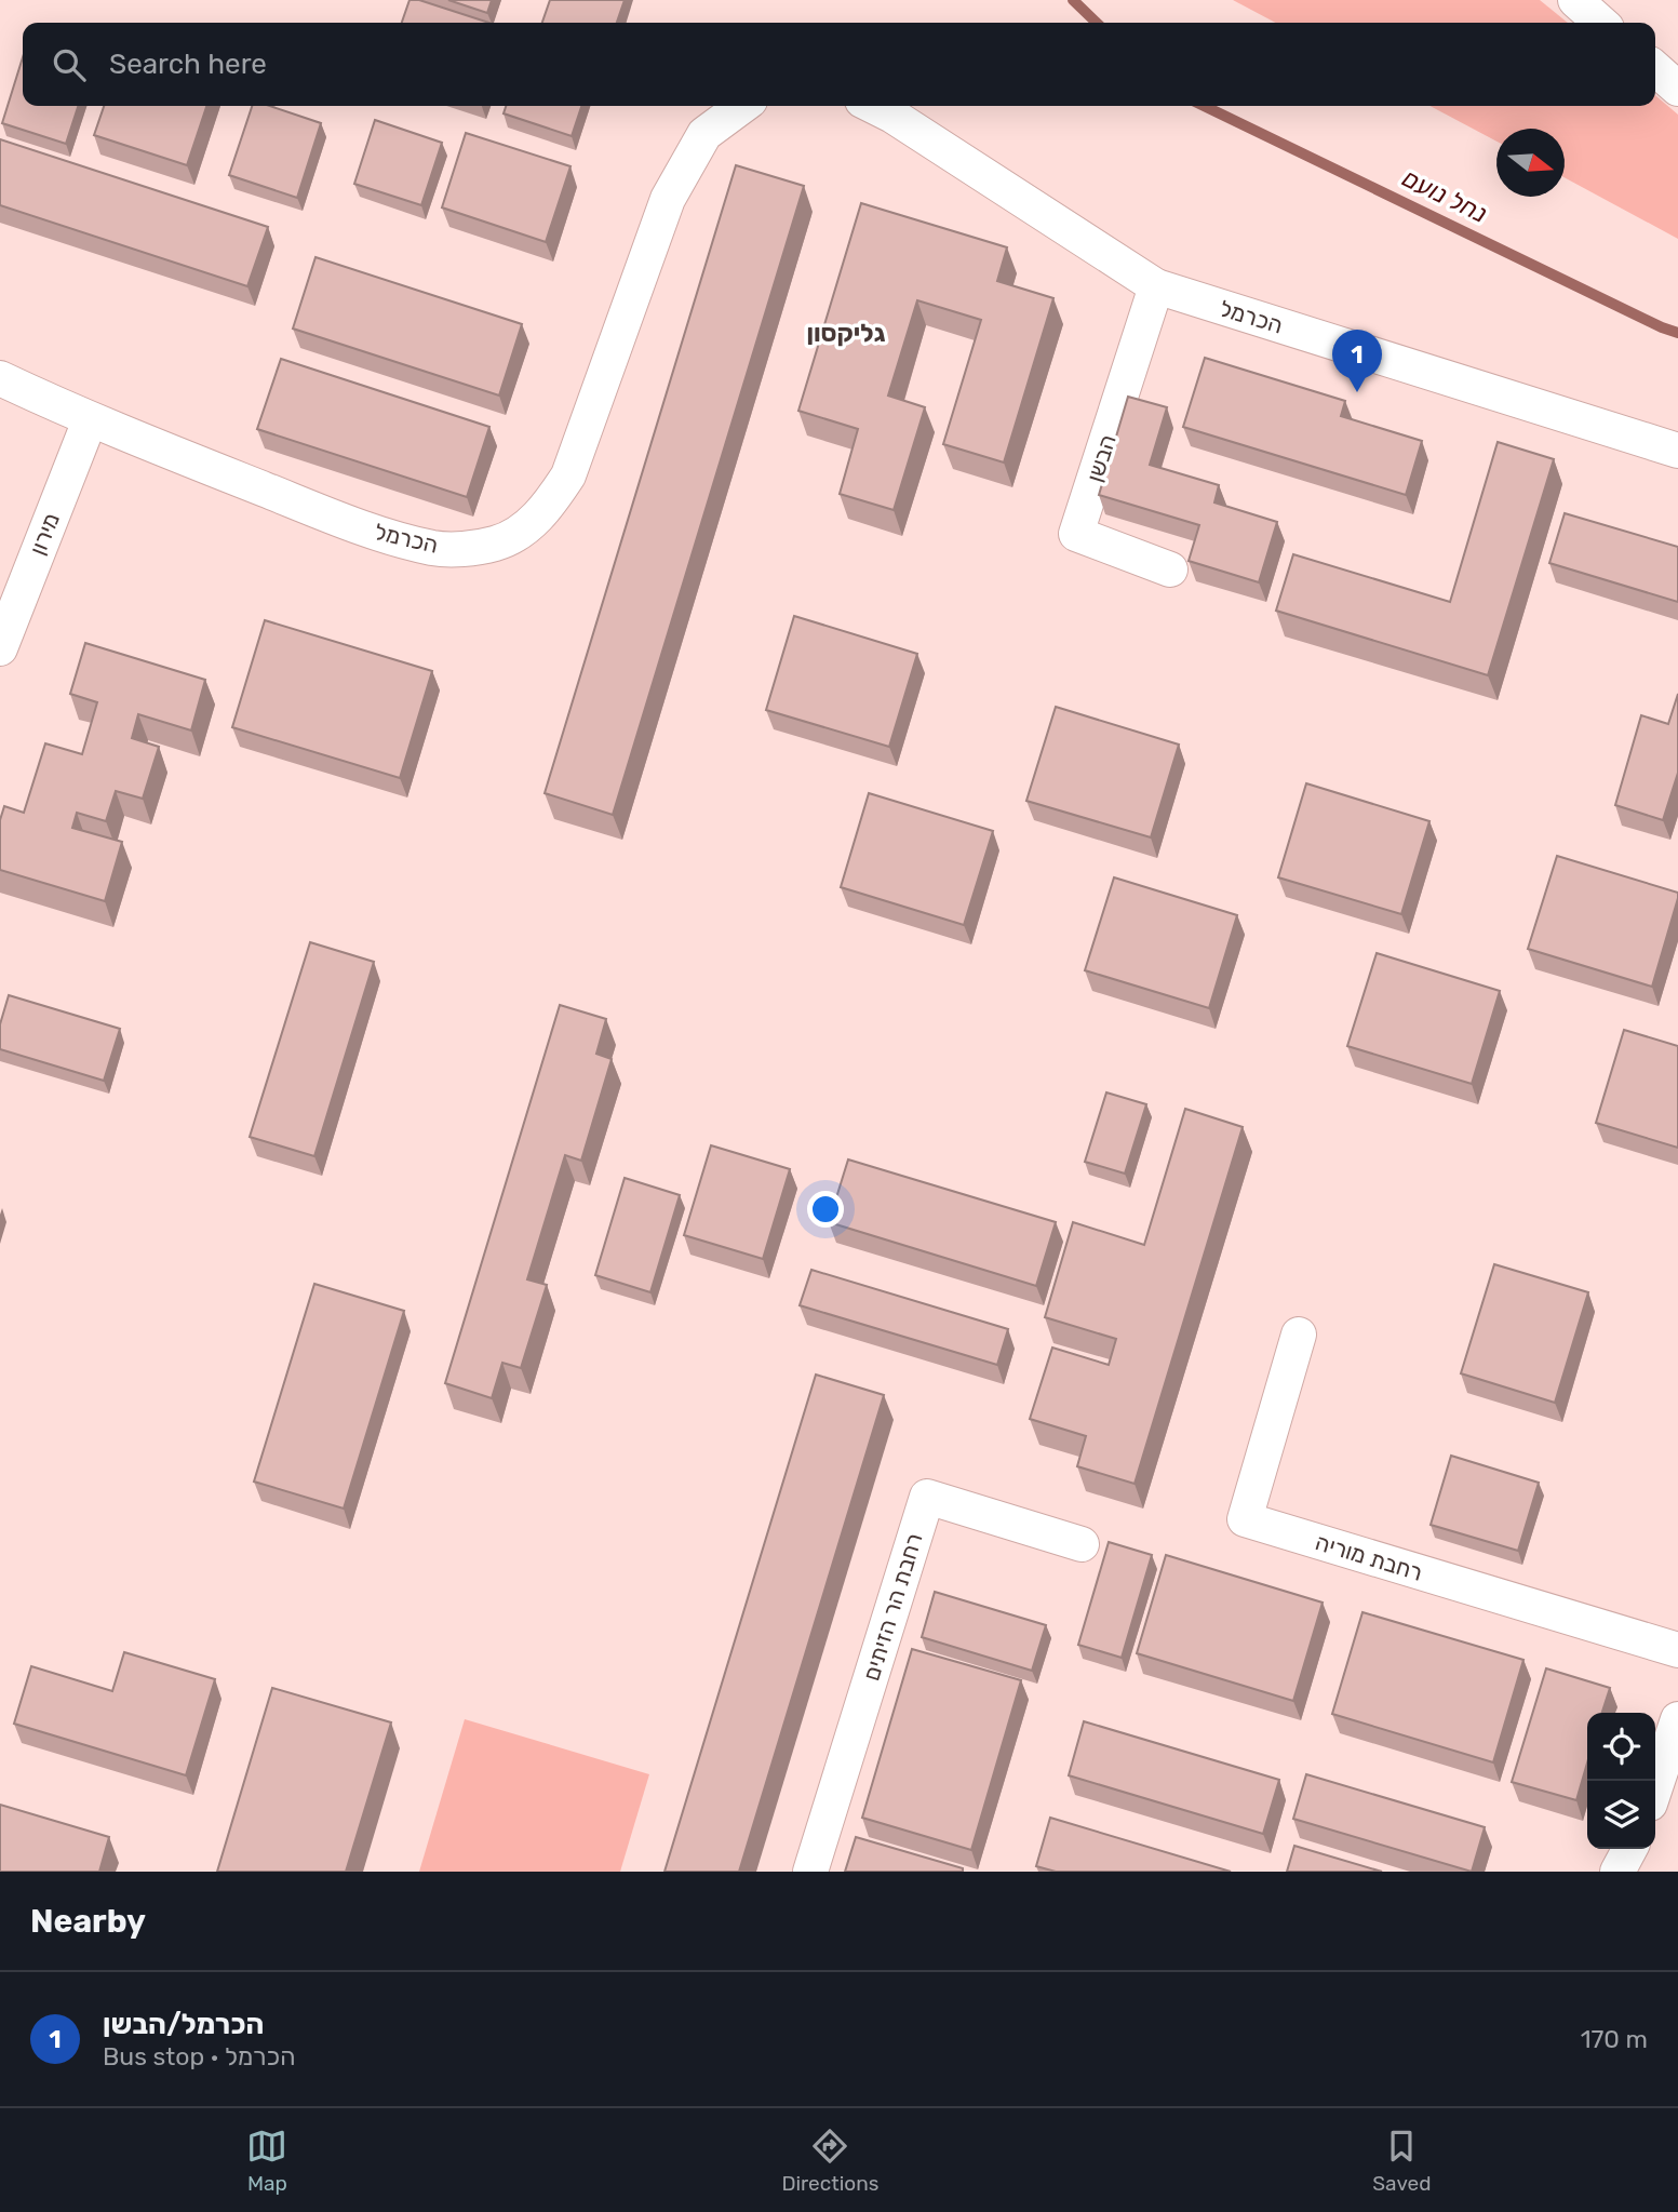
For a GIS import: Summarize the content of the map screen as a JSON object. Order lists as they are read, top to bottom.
{
  "streets": {
    "street": [
      "הכרמל",
      "הבשן",
      "מירון",
      "רחבת מוריה",
      "רחבת הר הזיתים"
    ]
  },
  "crossings": [
    ["הכרמל", "הבשן"],
    ["הכרמל", "מירון"]
  ],
  "districts": ["גליקסון"],
  "water": ["נחל נועם"],
  "north": "right",
  "page": {
    "search": "Search here",
    "pins": "1",
    "heading": "Nearby",
    "list": [
      {
        "mark": "1",
        "name": "הכרמל/הבשן",
        "note": "Bus stop · הכרמל",
        "value": "170 m"
      }
    ],
    "nav": ["Map", "Directions", "Saved"]
  }
}
